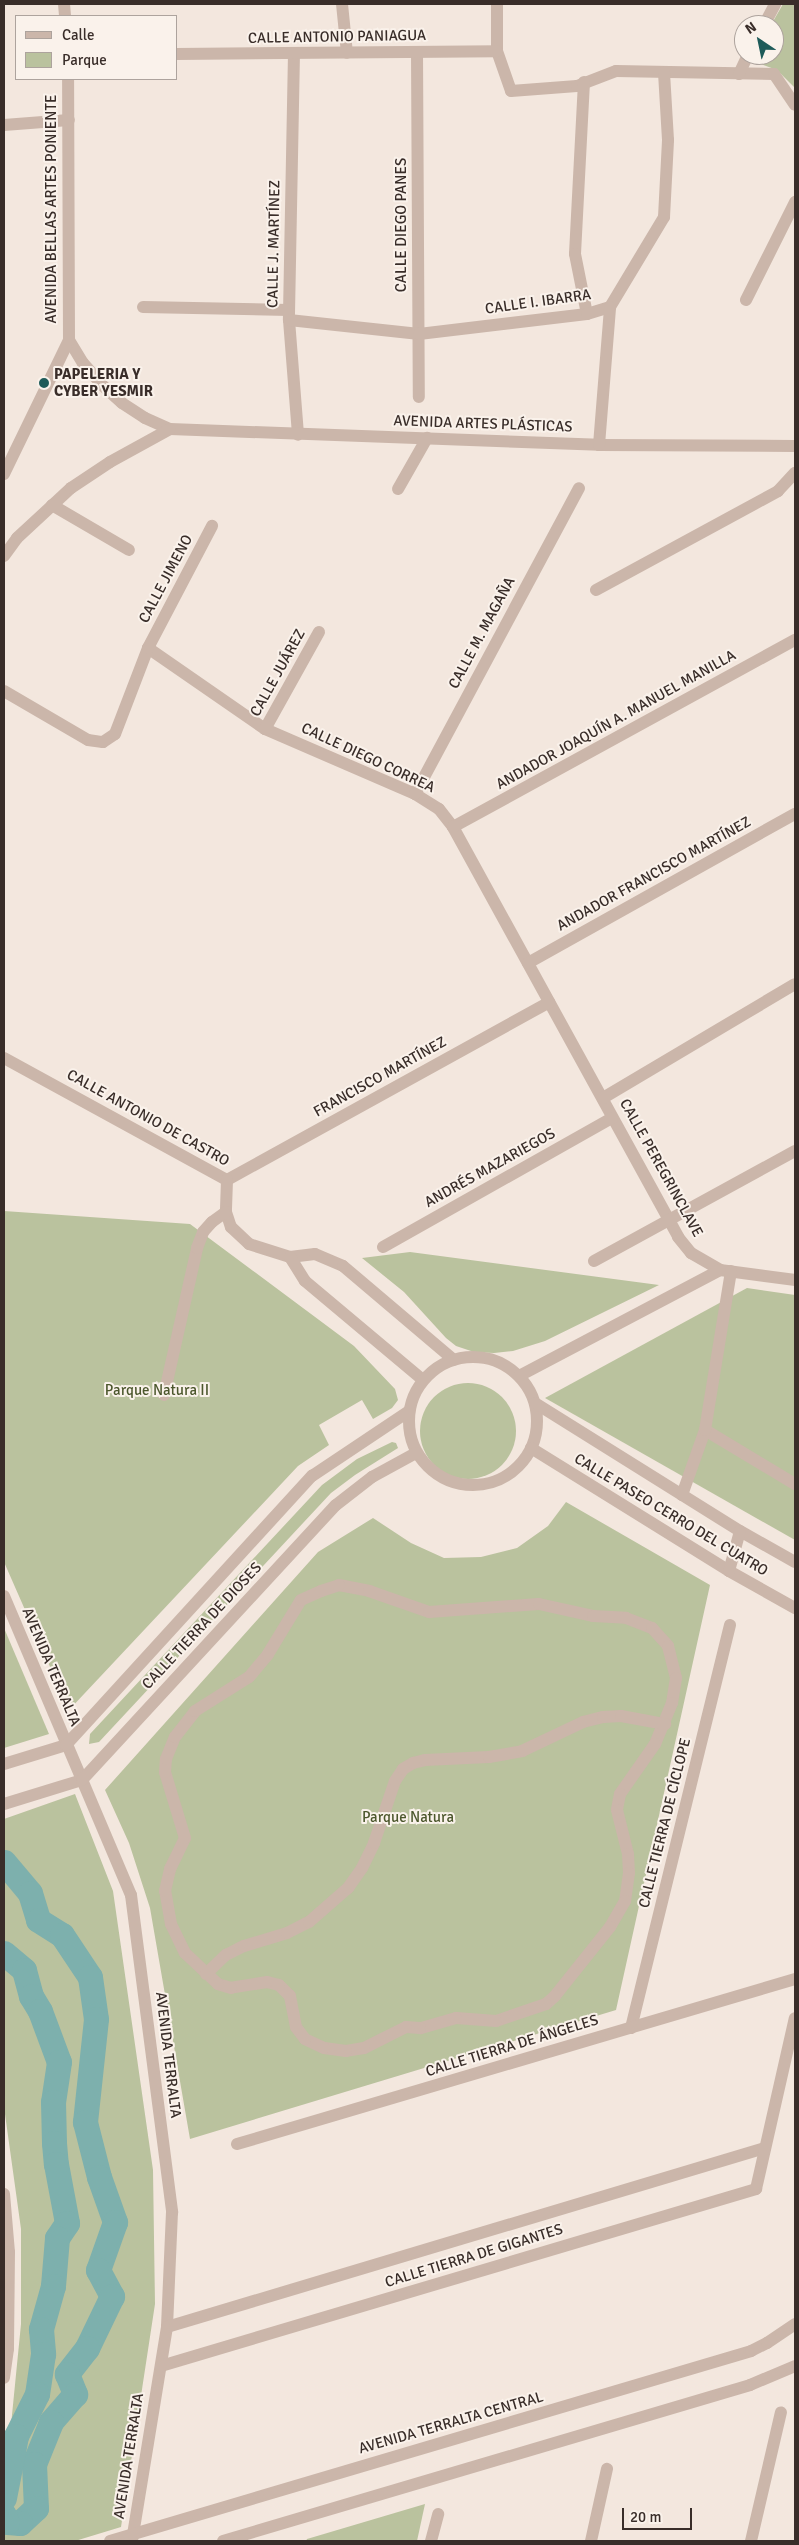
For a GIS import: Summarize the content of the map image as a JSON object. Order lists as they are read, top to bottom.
{
  "streets": {
    "street": [
      "CALLE ANTONIO PANIAGUA",
      "AVENIDA BELLAS ARTES PONIENTE",
      "CALLE DIEGO PANES",
      "CALLE J. MARTÍNEZ",
      "CALLE I. IBARRA",
      "AVENIDA ARTES PLÁSTICAS",
      "CALLE JIMENO",
      "CALLE M. MAGAÑA",
      "CALLE JUÁREZ",
      "ANDADOR JOAQUÍN A. MANUEL MANILLA",
      "CALLE DIEGO CORREA",
      "ANDADOR FRANCISCO MARTÍNEZ",
      "FRANCISCO MARTÍNEZ",
      "CALLE ANTONIO DE CASTRO",
      "ANDRÉS MAZARIEGOS",
      "CALLE PEREGRINCLAVE",
      "CALLE PASEO CERRO DEL CUATRO",
      "CALLE TIERRA DE DIOSES",
      "AVENIDA TERRALTA",
      "CALLE TIERRA DE CÍCLOPE",
      "CALLE TIERRA DE ÁNGELES",
      "CALLE TIERRA DE GIGANTES",
      "AVENIDA TERRALTA CENTRAL"
    ]
  },
  "crossings": [
    ["CALLE ANTONIO PANIAGUA", "CALLE DIEGO PANES"],
    ["CALLE ANTONIO PANIAGUA", "CALLE J. MARTÍNEZ"],
    ["AVENIDA BELLAS ARTES PONIENTE", "AVENIDA ARTES PLÁSTICAS"],
    ["CALLE DIEGO PANES", "CALLE I. IBARRA"],
    ["CALLE J. MARTÍNEZ", "CALLE I. IBARRA"],
    ["CALLE J. MARTÍNEZ", "AVENIDA ARTES PLÁSTICAS"],
    ["CALLE JIMENO", "CALLE DIEGO CORREA"],
    ["CALLE M. MAGAÑA", "CALLE DIEGO CORREA"],
    ["CALLE JUÁREZ", "CALLE DIEGO CORREA"],
    ["ANDADOR JOAQUÍN A. MANUEL MANILLA", "CALLE DIEGO CORREA"],
    ["CALLE DIEGO CORREA", "ANDADOR FRANCISCO MARTÍNEZ"],
    ["CALLE DIEGO CORREA", "FRANCISCO MARTÍNEZ"],
    ["CALLE DIEGO CORREA", "CALLE PEREGRINCLAVE"],
    ["FRANCISCO MARTÍNEZ", "CALLE ANTONIO DE CASTRO"],
    ["FRANCISCO MARTÍNEZ", "CALLE PEREGRINCLAVE"],
    ["CALLE ANTONIO DE CASTRO", "CALLE PASEO CERRO DEL CUATRO"],
    ["CALLE ANTONIO DE CASTRO", "CALLE TIERRA DE DIOSES"],
    ["ANDRÉS MAZARIEGOS", "CALLE PEREGRINCLAVE"],
    ["CALLE PASEO CERRO DEL CUATRO", "CALLE TIERRA DE DIOSES"],
    ["CALLE TIERRA DE DIOSES", "AVENIDA TERRALTA"],
    ["AVENIDA TERRALTA", "CALLE TIERRA DE GIGANTES"],
    ["AVENIDA TERRALTA", "AVENIDA TERRALTA CENTRAL"],
    ["CALLE TIERRA DE CÍCLOPE", "CALLE TIERRA DE ÁNGELES"]
  ],
  "parks": ["Parque Natura II", "Parque Natura"],
  "places": ["PAPELERIA Y CYBER YESMIR"],
  "legend": ["Calle", "Parque"],
  "scale_bar": "20 m",
  "north": "top left"
}
